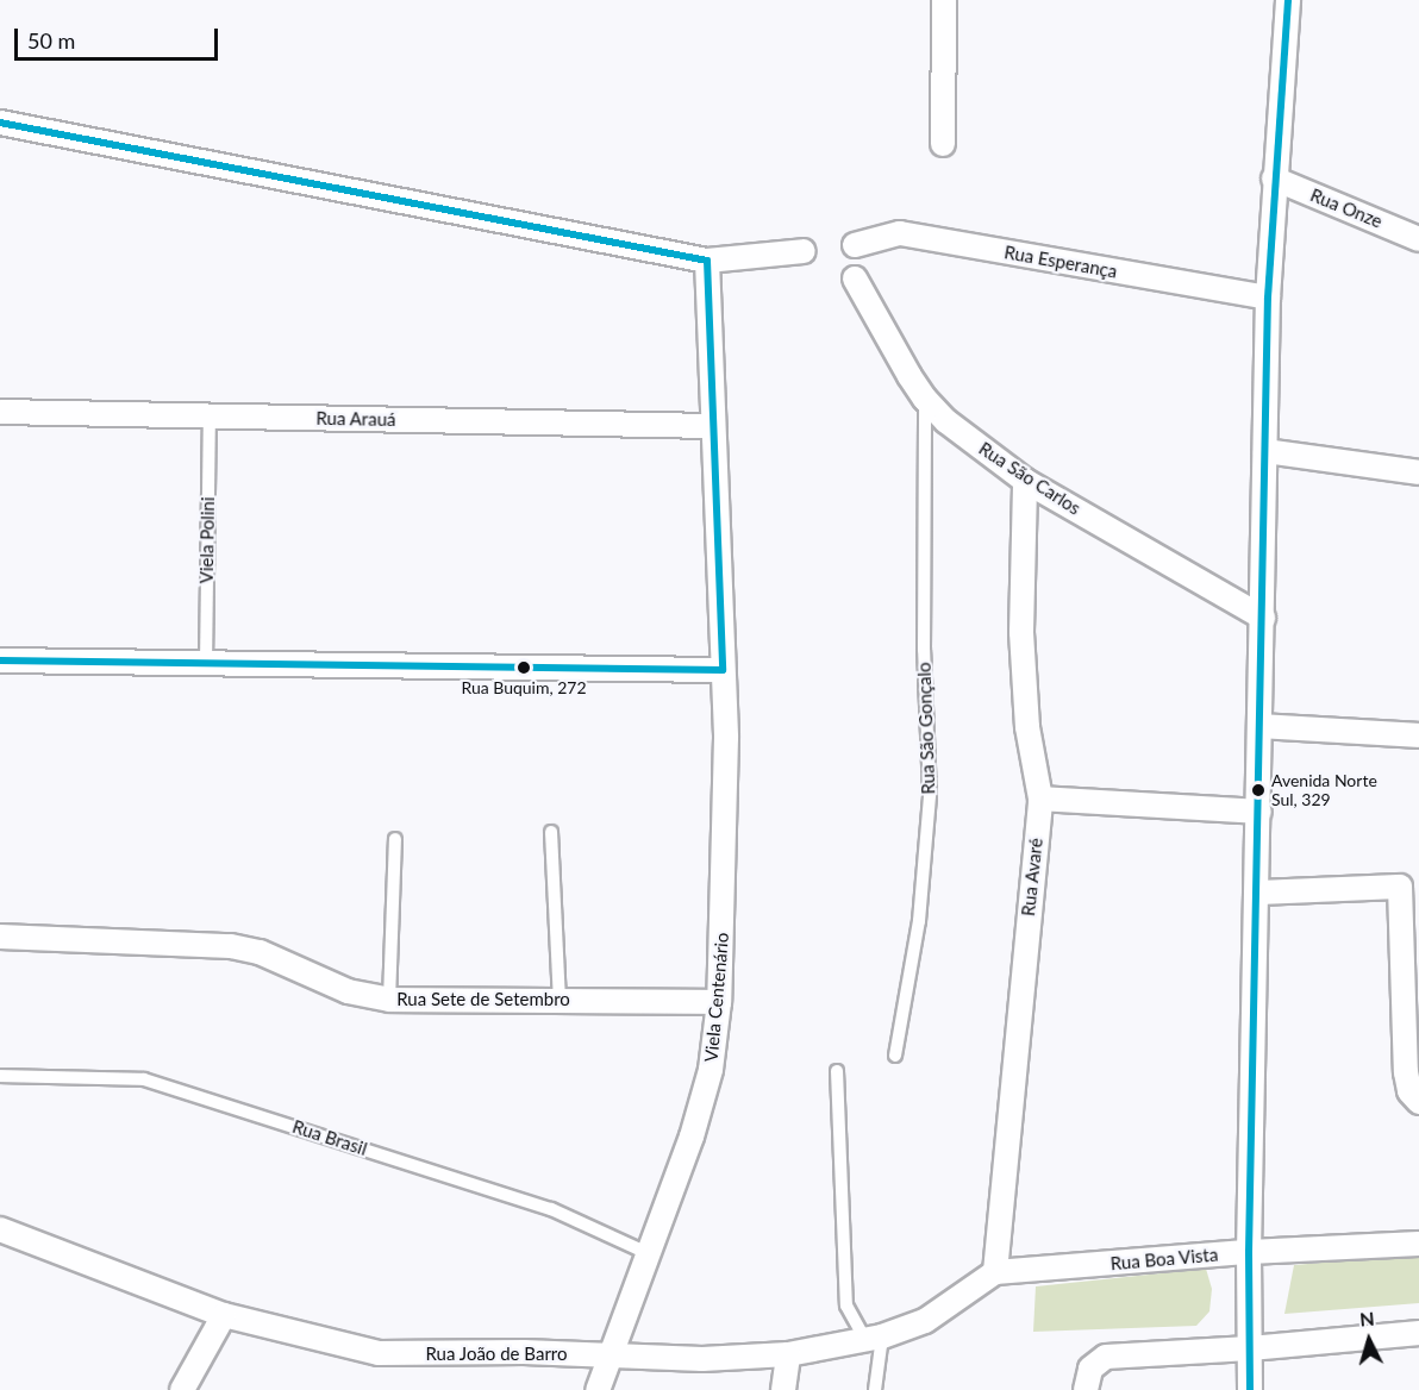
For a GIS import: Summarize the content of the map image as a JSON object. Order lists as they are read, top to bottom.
{
  "streets": {
    "street": [
      "Rua Onze",
      "Rua Esperança",
      "Rua Arauá",
      "Rua São Carlos",
      "Rua Avaré",
      "Viela Centenário",
      "Rua Sete de Setembro",
      "Rua Boa Vista",
      "Rua João de Barro"
    ],
    "lane": ["Viela Polini", "Rua São Gonçalo", "Rua Brasil"]
  },
  "crossings": [
    ["Rua Arauá", "Viela Polini"],
    ["Rua Arauá", "Viela Centenário"],
    ["Rua São Carlos", "Rua São Gonçalo"],
    ["Rua São Carlos", "Rua Avaré"],
    ["Rua Avaré", "Rua Boa Vista"],
    ["Rua Avaré", "Rua João de Barro"],
    ["Viela Centenário", "Rua Sete de Setembro"],
    ["Viela Centenário", "Rua Brasil"],
    ["Viela Centenário", "Rua João de Barro"],
    ["Rua Boa Vista", "Rua João de Barro"]
  ],
  "places": ["Rua Buquim, 272", "Avenida Norte Sul, 329"],
  "scale_bar": "50 m",
  "north": "top"
}
